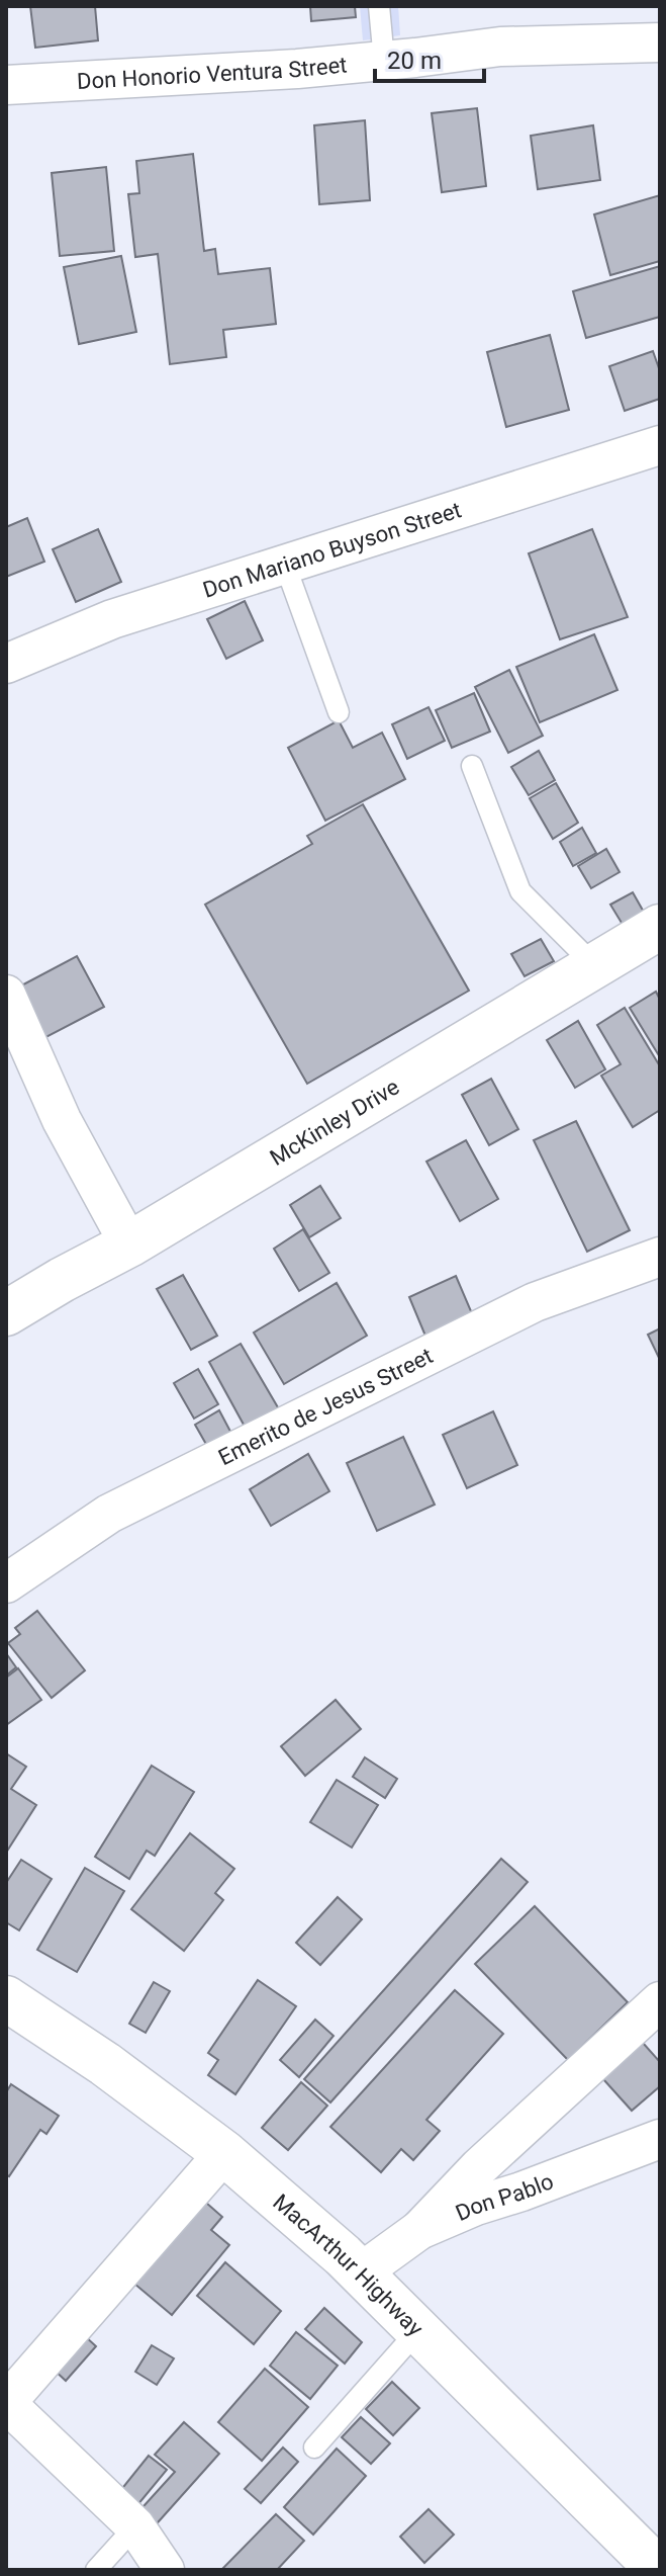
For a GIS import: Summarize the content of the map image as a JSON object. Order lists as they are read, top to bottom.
{
  "streets": {
    "main road": ["McKinley Drive", "MacArthur Highway"],
    "street": [
      "Don Honorio Ventura Street",
      "Don Mariano Buyson Street",
      "Emerito de Jesus Street",
      "Don Pablo"
    ]
  },
  "crossings": [
    ["Don Pablo", "MacArthur Highway"]
  ],
  "scale_bar": "20 m"
}
